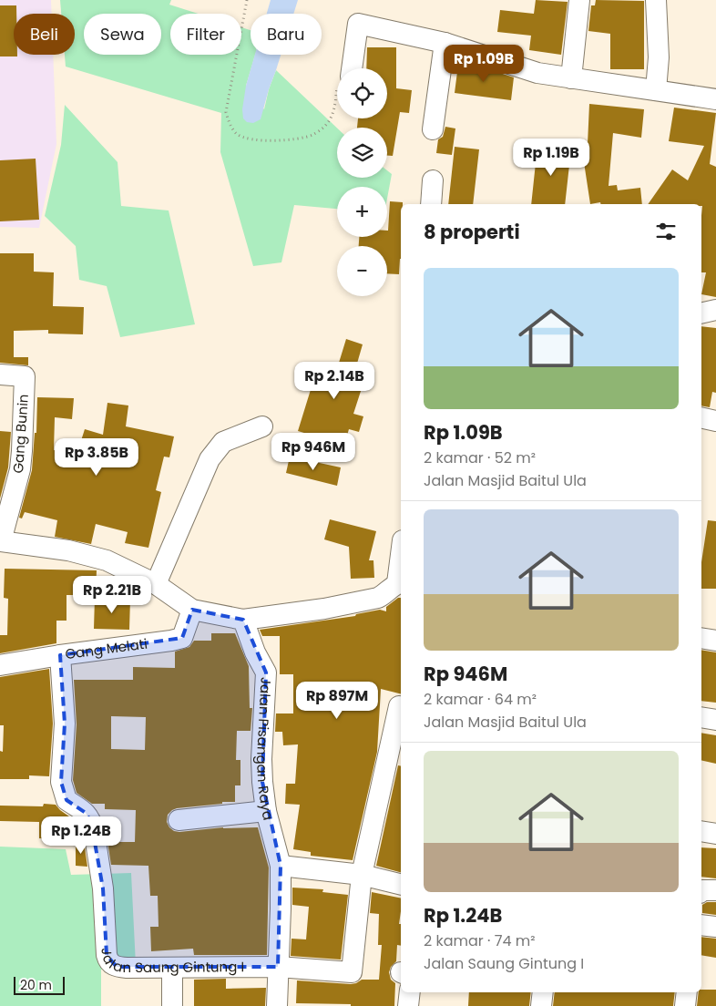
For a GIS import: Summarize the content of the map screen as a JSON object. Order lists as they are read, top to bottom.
{
  "streets": {
    "street": [
      "Gang Bunin",
      "Gang Melati",
      "Jalan Pisangan Raya",
      "Jalan Saung Gintung I"
    ]
  },
  "crossings": [
    ["Gang Melati", "Jalan Saung Gintung I"],
    ["Jalan Pisangan Raya", "Jalan Saung Gintung I"]
  ],
  "scale_bar": "20 m",
  "page": {
    "chip": [
      "Beli",
      "Sewa",
      "Filter",
      "Baru"
    ],
    "price": [
      "Rp 1.09B",
      "Rp 1.19B",
      "Rp 2.14B",
      "Rp 946M",
      "Rp 3.85B",
      "Rp 2.21B",
      "Rp 897M",
      "Rp 1.24B"
    ],
    "map_buttons": ["+", "−"],
    "heading": "8 properti",
    "list": [
      {
        "name": "Rp 1.09B",
        "note": "2 kamar · 52 m² · Jalan Masjid Baitul Ula"
      },
      {
        "name": "Rp 946M",
        "note": "2 kamar · 64 m² · Jalan Masjid Baitul Ula"
      },
      {
        "name": "Rp 1.24B",
        "note": "2 kamar · 74 m² · Jalan Saung Gintung I"
      }
    ],
    "scale": "20 m"
  }
}
